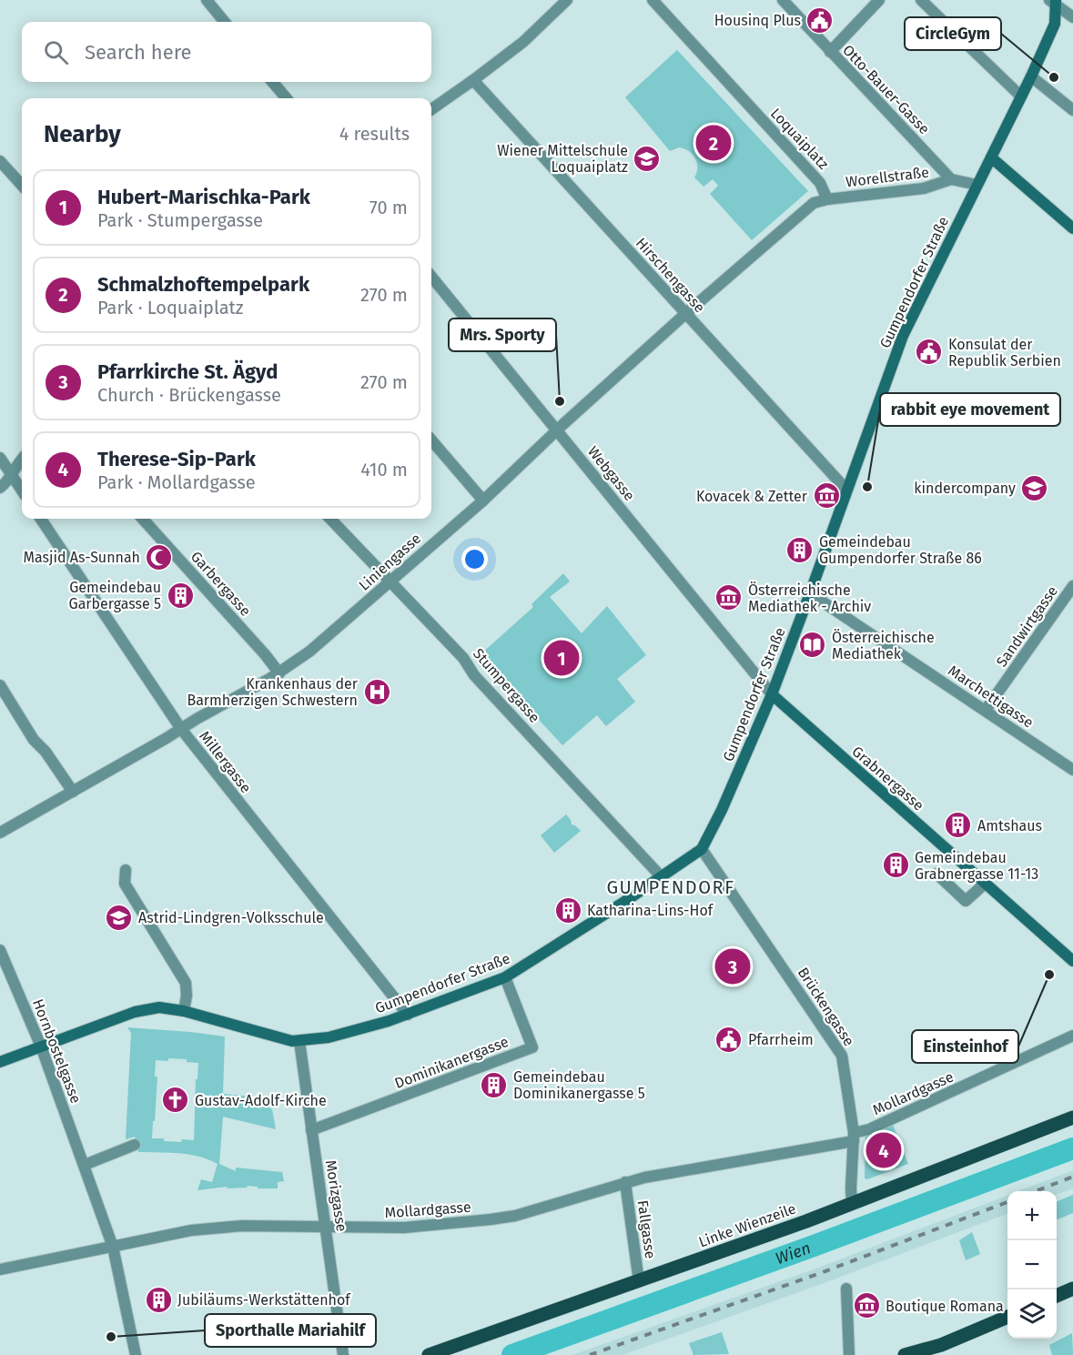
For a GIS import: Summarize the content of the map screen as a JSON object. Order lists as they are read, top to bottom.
{
  "streets": {
    "main road": ["Linke Wienzeile"],
    "street": [
      "Otto-Bauer-Gasse",
      "Loquaiplatz",
      "Worellstraße",
      "Hirschengasse",
      "Gumpendorfer Straße",
      "Webgasse",
      "Liniengasse",
      "Garbergasse",
      "Sandwirtgasse",
      "Stumpergasse",
      "Marchettigasse",
      "Millergasse",
      "Grabnergasse",
      "Brückengasse",
      "Hornbostelgasse",
      "Dominikanergasse",
      "Mollardgasse",
      "Morizgasse",
      "Fallgasse"
    ]
  },
  "crossings": [
    ["Otto-Bauer-Gasse", "Worellstraße"],
    ["Loquaiplatz", "Worellstraße"],
    ["Loquaiplatz", "Liniengasse"],
    ["Worellstraße", "Liniengasse"],
    ["Hirschengasse", "Gumpendorfer Straße"],
    ["Hirschengasse", "Liniengasse"],
    ["Gumpendorfer Straße", "Webgasse"],
    ["Gumpendorfer Straße", "Stumpergasse"],
    ["Gumpendorfer Straße", "Marchettigasse"],
    ["Gumpendorfer Straße", "Millergasse"],
    ["Gumpendorfer Straße", "Grabnergasse"],
    ["Gumpendorfer Straße", "Brückengasse"],
    ["Gumpendorfer Straße", "Hornbostelgasse"],
    ["Gumpendorfer Straße", "Dominikanergasse"],
    ["Gumpendorfer Straße", "Morizgasse"],
    ["Webgasse", "Liniengasse"],
    ["Webgasse", "Grabnergasse"],
    ["Liniengasse", "Garbergasse"],
    ["Liniengasse", "Stumpergasse"],
    ["Liniengasse", "Millergasse"],
    ["Sandwirtgasse", "Marchettigasse"],
    ["Brückengasse", "Mollardgasse"],
    ["Brückengasse", "Linke Wienzeile"],
    ["Hornbostelgasse", "Mollardgasse"],
    ["Dominikanergasse", "Morizgasse"],
    ["Mollardgasse", "Morizgasse"],
    ["Mollardgasse", "Fallgasse"],
    ["Linke Wienzeile", "Fallgasse"]
  ],
  "districts": ["GUMPENDORF"],
  "water": ["Wien"],
  "places": {
    "public building": ["Housinq Plus", "Konsulat der Republik Serbien", "Pfarrheim"],
    "other": [
      "CircleGym",
      "Mrs. Sporty",
      "rabbit eye movement",
      "Einsteinhof",
      "Sporthalle Mariahilf"
    ],
    "school or university": ["Wiener Mittelschule Loquaiplatz", "kindercompany", "Astrid-Lindgren-Volksschule"],
    "museum": ["Kovacek & Zetter", "Österreichische Mediathek - Archiv", "Boutique Romana"],
    "building": [
      "Gemeindebau Gumpendorfer Straße 86",
      "Gemeindebau Garbergasse 5",
      "Amtshaus",
      "Gemeindebau Grabnergasse 11-13",
      "Katharina-Lins-Hof",
      "Gemeindebau Dominikanergasse 5",
      "Jubiläums-Werkstättenhof"
    ],
    "mosque": ["Masjid As-Sunnah"],
    "library": ["Österreichische Mediathek"],
    "hospital": ["Krankenhaus der Barmherzigen Schwestern"],
    "church": ["Gustav-Adolf-Kirche"]
  },
  "page": {
    "search": "Search here",
    "heading": ["Nearby", "4 results"],
    "pins": [
      "2",
      "1",
      "3",
      "4"
    ],
    "list": [
      {
        "mark": "1",
        "name": "Hubert-Marischka-Park",
        "note": "Park · Stumpergasse",
        "value": "70 m"
      },
      {
        "mark": "2",
        "name": "Schmalzhoftempelpark",
        "note": "Park · Loquaiplatz",
        "value": "270 m"
      },
      {
        "mark": "3",
        "name": "Pfarrkirche St. Ägyd",
        "note": "Church · Brückengasse",
        "value": "270 m"
      },
      {
        "mark": "4",
        "name": "Therese-Sip-Park",
        "note": "Park · Mollardgasse",
        "value": "410 m"
      }
    ],
    "map_buttons": ["+", "−"]
  }
}
